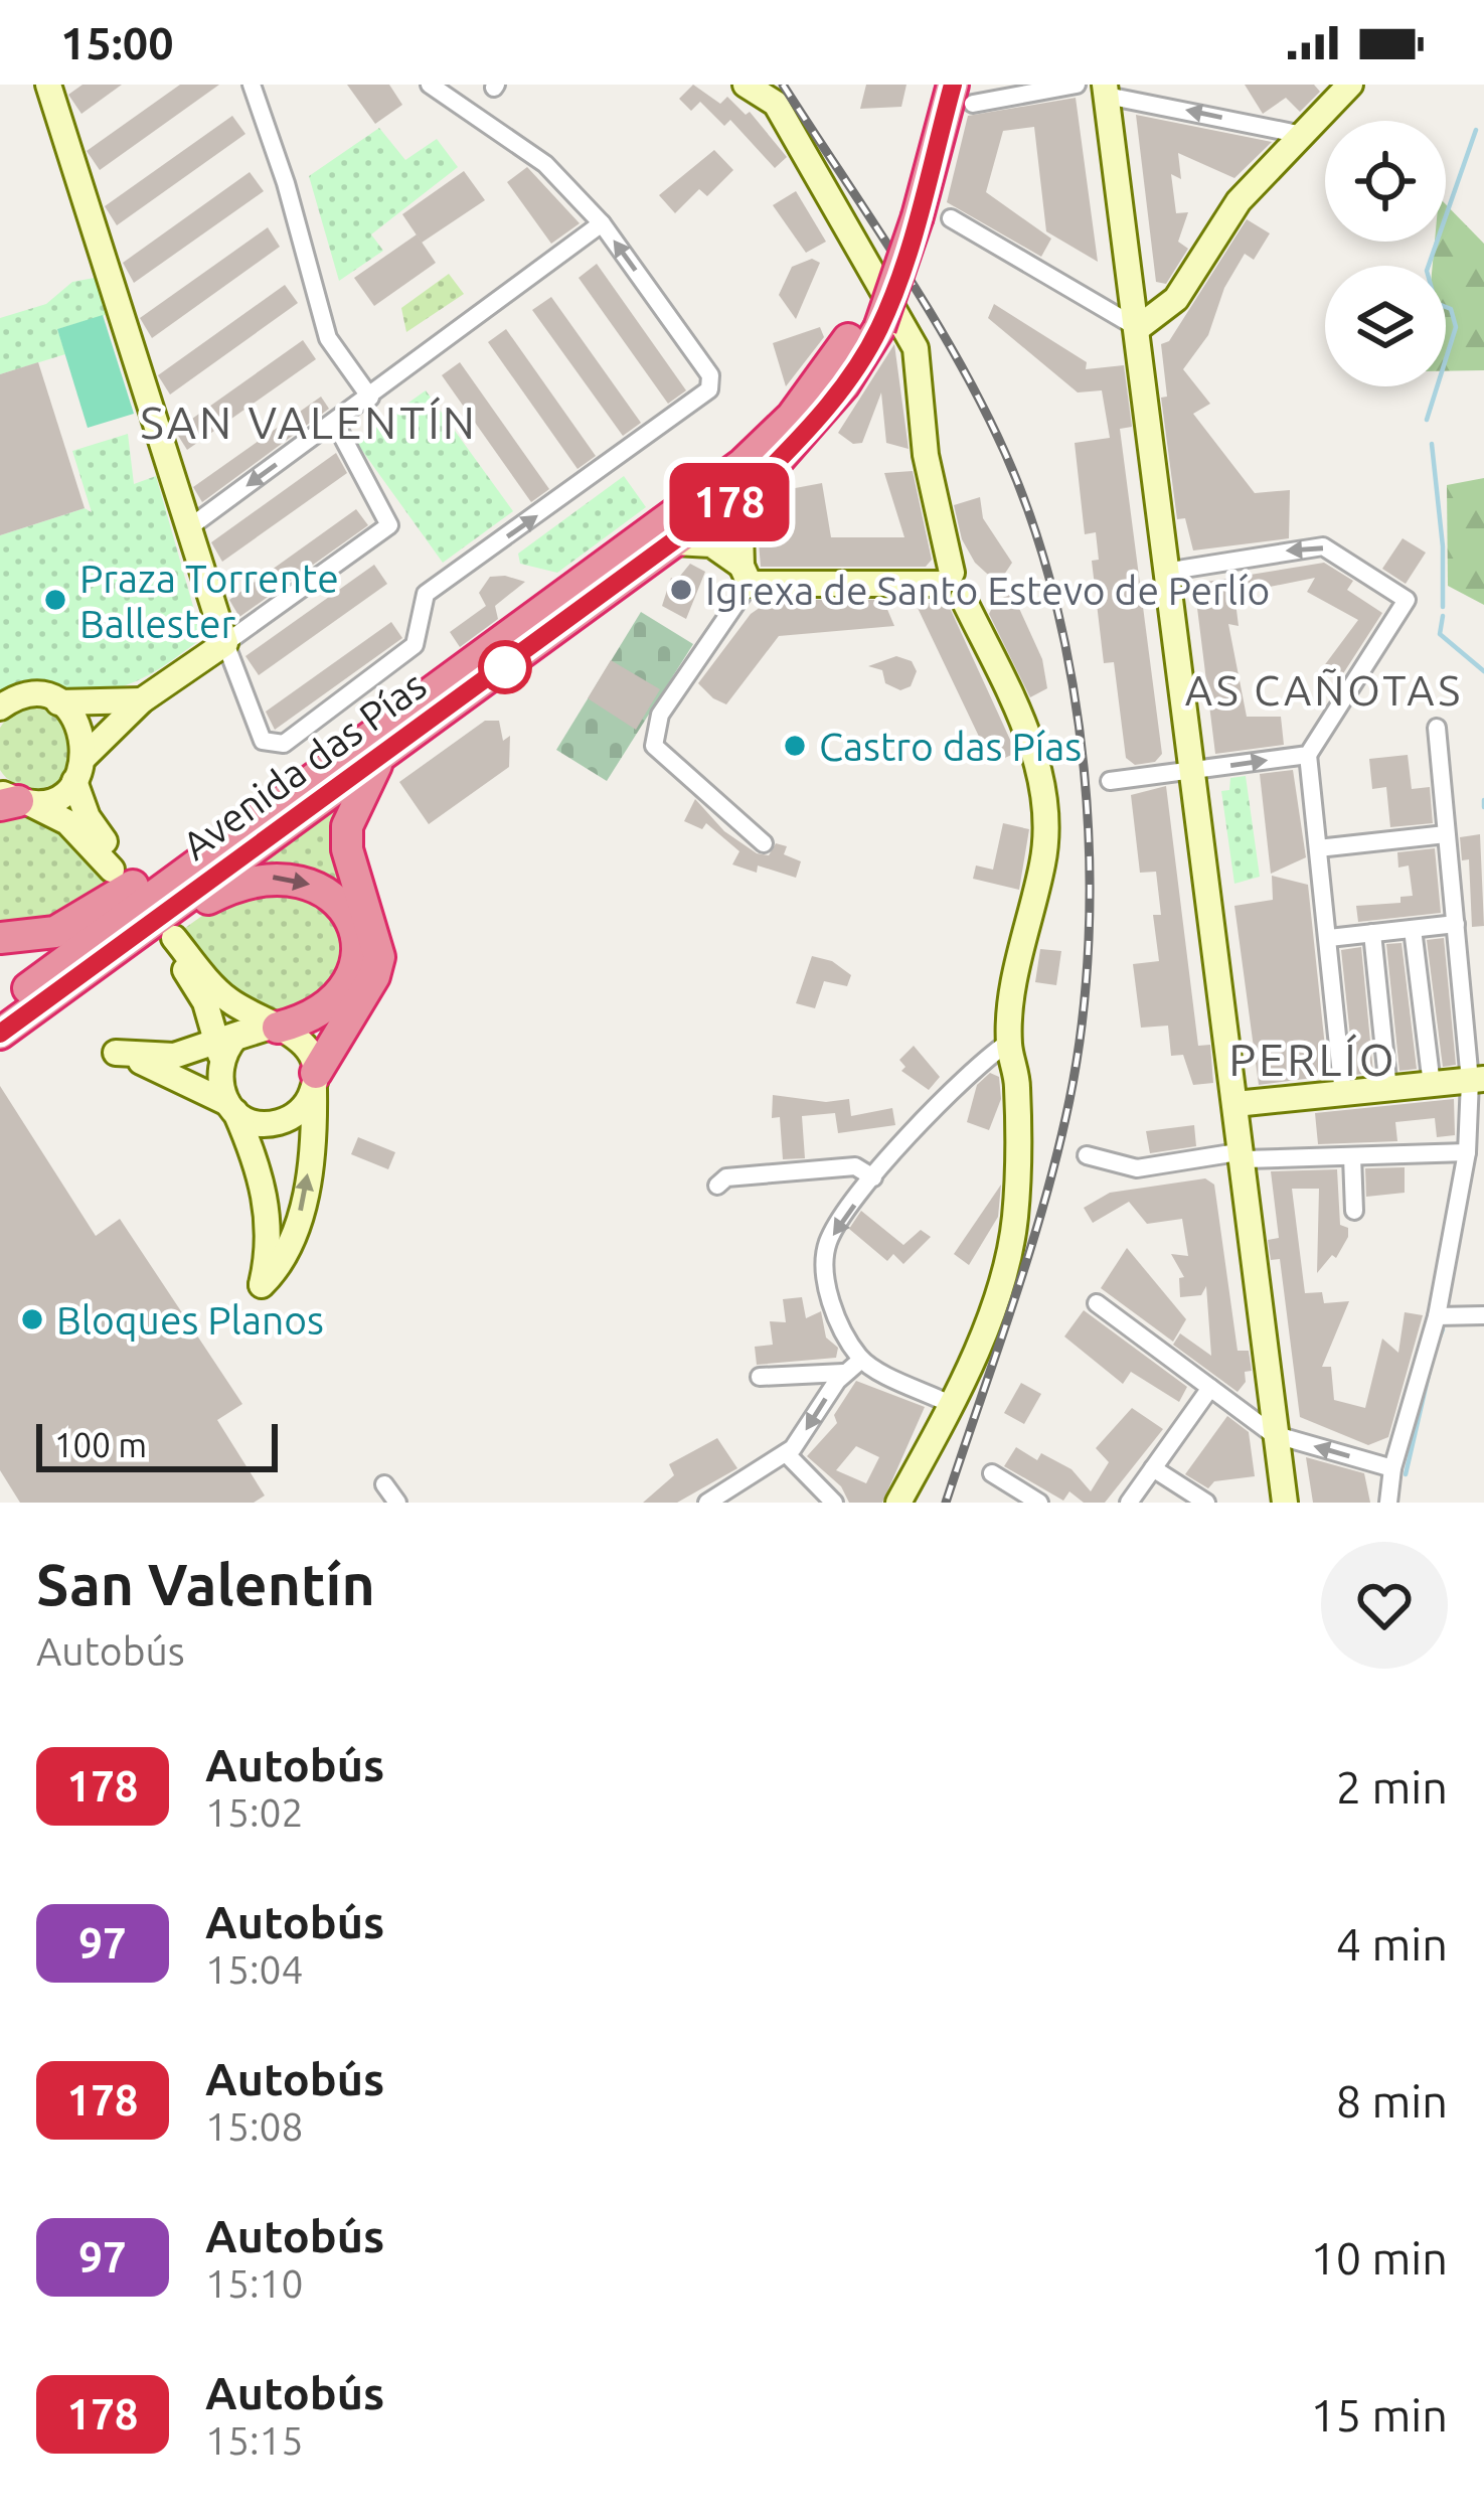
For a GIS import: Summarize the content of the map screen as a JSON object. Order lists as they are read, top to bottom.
{
  "streets": {
    "highway": ["Avenida das Pías"]
  },
  "districts": ["SAN VALENTÍN", "AS CAÑOTAS", "PERLÍO"],
  "places": [
    "Igrexa de Santo Estevo de Perlío",
    "Praza Torrente Ballester",
    "Castro das Pías",
    "Bloques Planos"
  ],
  "lines": ["bus line 178"],
  "scale_bar": "100 m",
  "page": {
    "status": "15:00",
    "on_map": "178",
    "scale": "100 m",
    "heading": ["San Valentín", "Autobús"],
    "list": [
      {
        "mark": "178",
        "name": "Autobús",
        "note": "15:02",
        "value": "2 min"
      },
      {
        "mark": "97",
        "name": "Autobús",
        "note": "15:04",
        "value": "4 min"
      },
      {
        "mark": "178",
        "name": "Autobús",
        "note": "15:08",
        "value": "8 min"
      },
      {
        "mark": "97",
        "name": "Autobús",
        "note": "15:10",
        "value": "10 min"
      },
      {
        "mark": "178",
        "name": "Autobús",
        "note": "15:15",
        "value": "15 min"
      }
    ]
  }
}
